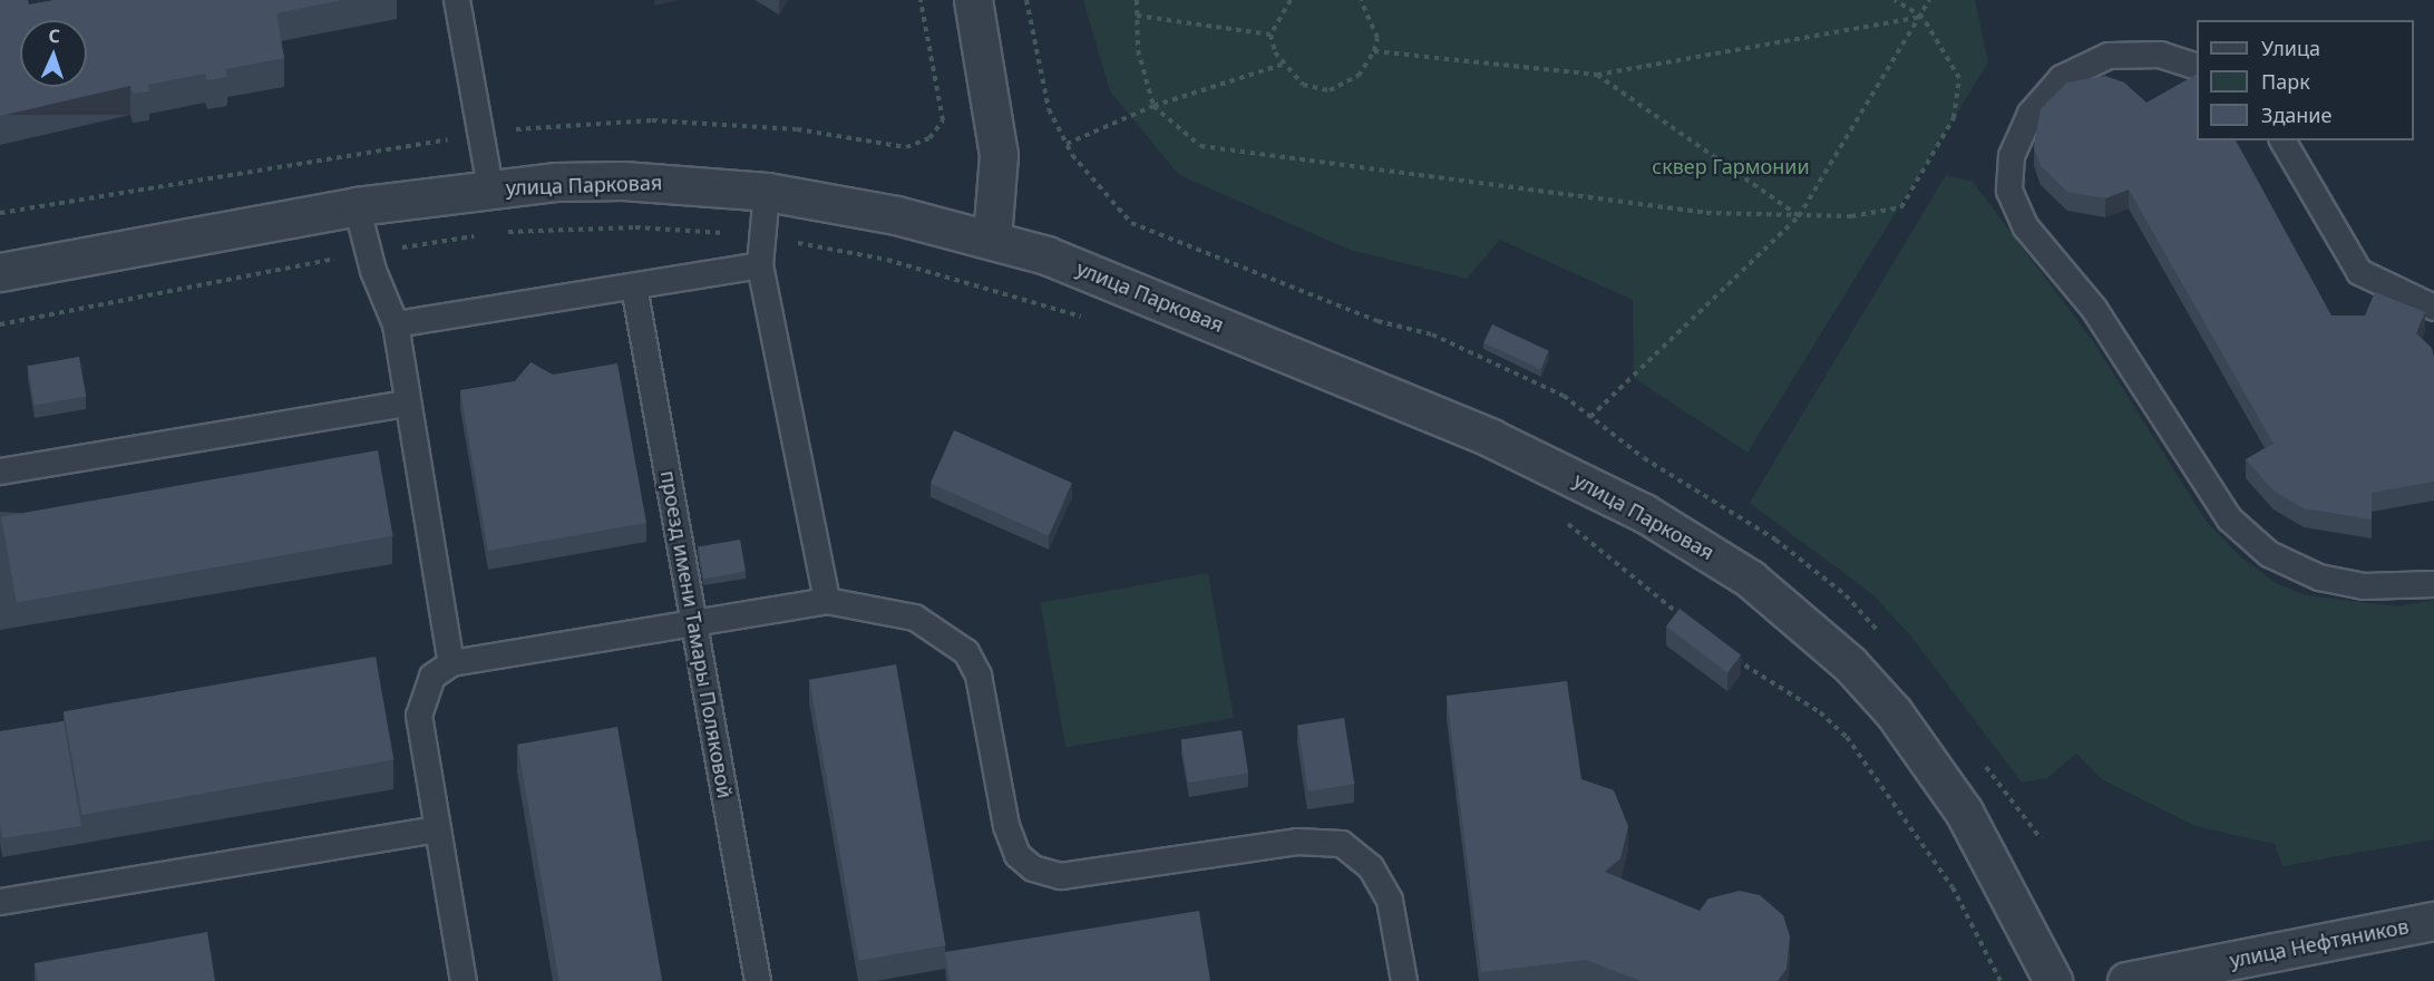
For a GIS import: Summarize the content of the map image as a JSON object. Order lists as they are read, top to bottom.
{
  "streets": {
    "street": ["улица Парковая", "улица Нефтяников"],
    "lane": ["проезд имени Тамары Поляковой"]
  },
  "parks": ["сквер Гармонии"],
  "legend": ["Улица", "Парк", "Здание"],
  "north": "top"
}
